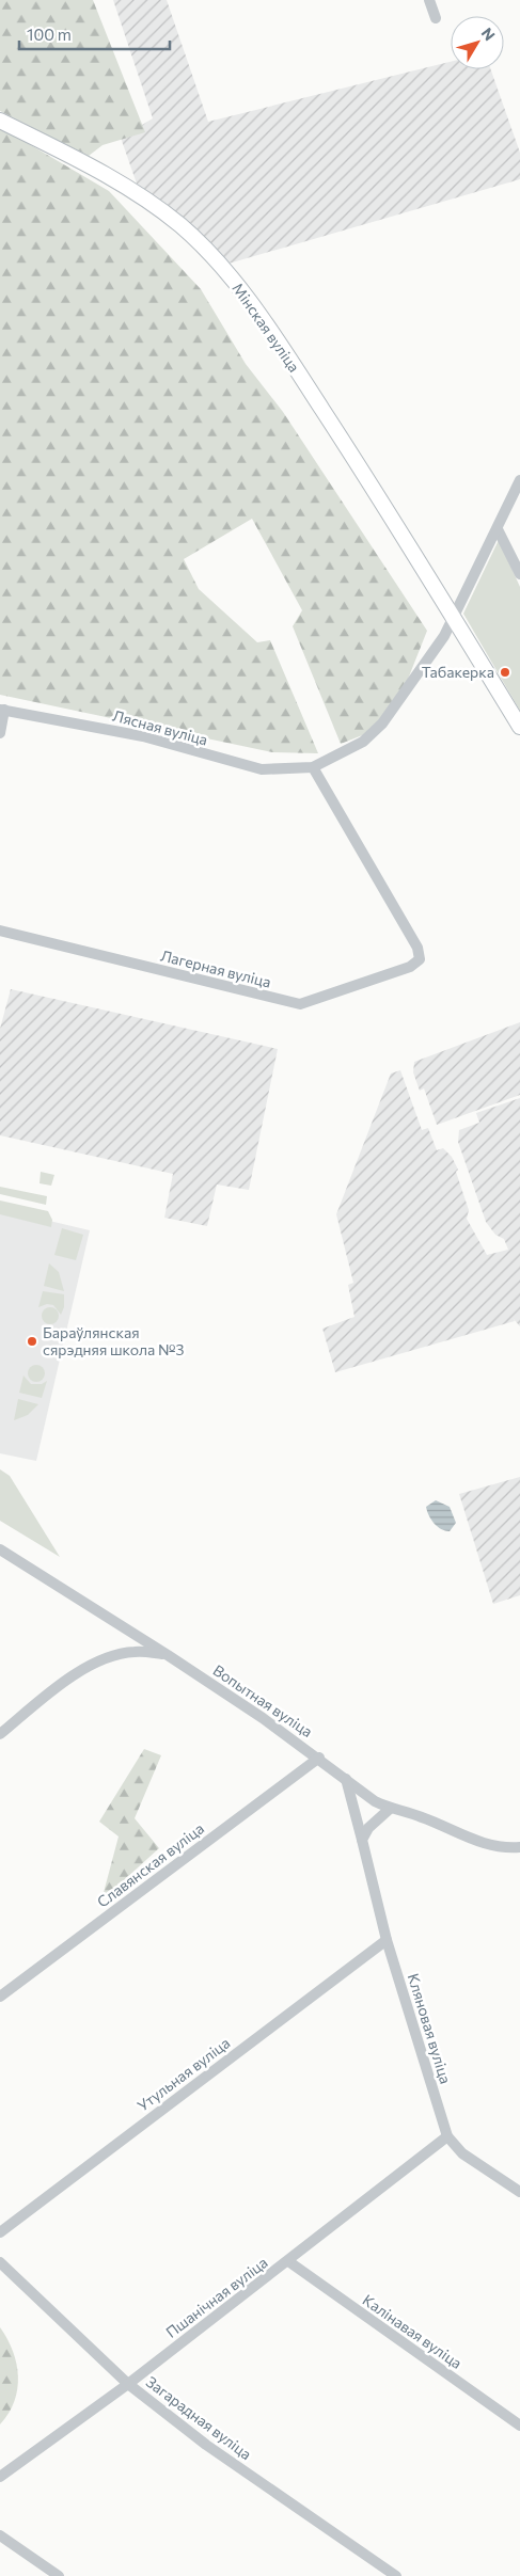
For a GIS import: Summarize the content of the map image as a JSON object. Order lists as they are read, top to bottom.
{
  "streets": {
    "main road": ["Мінская вуліца"],
    "street": [
      "Лясная вуліца",
      "Лагерная вуліца",
      "Вопытная вуліца",
      "Славянская вуліца",
      "Кляновая вуліца",
      "Утульная вуліца",
      "Пшанічная вуліца",
      "Калінавая вуліца",
      "Загарадная вуліца"
    ]
  },
  "crossings": [
    ["Лясная вуліца", "Лагерная вуліца"],
    ["Вопытная вуліца", "Славянская вуліца"],
    ["Вопытная вуліца", "Кляновая вуліца"],
    ["Кляновая вуліца", "Утульная вуліца"],
    ["Кляновая вуліца", "Пшанічная вуліца"],
    ["Пшанічная вуліца", "Калінавая вуліца"],
    ["Пшанічная вуліца", "Загарадная вуліца"]
  ],
  "places": ["Табакерка", "Бараўлянская сярэдняя школа №3"],
  "scale_bar": "100 m",
  "north": "top right"
}
